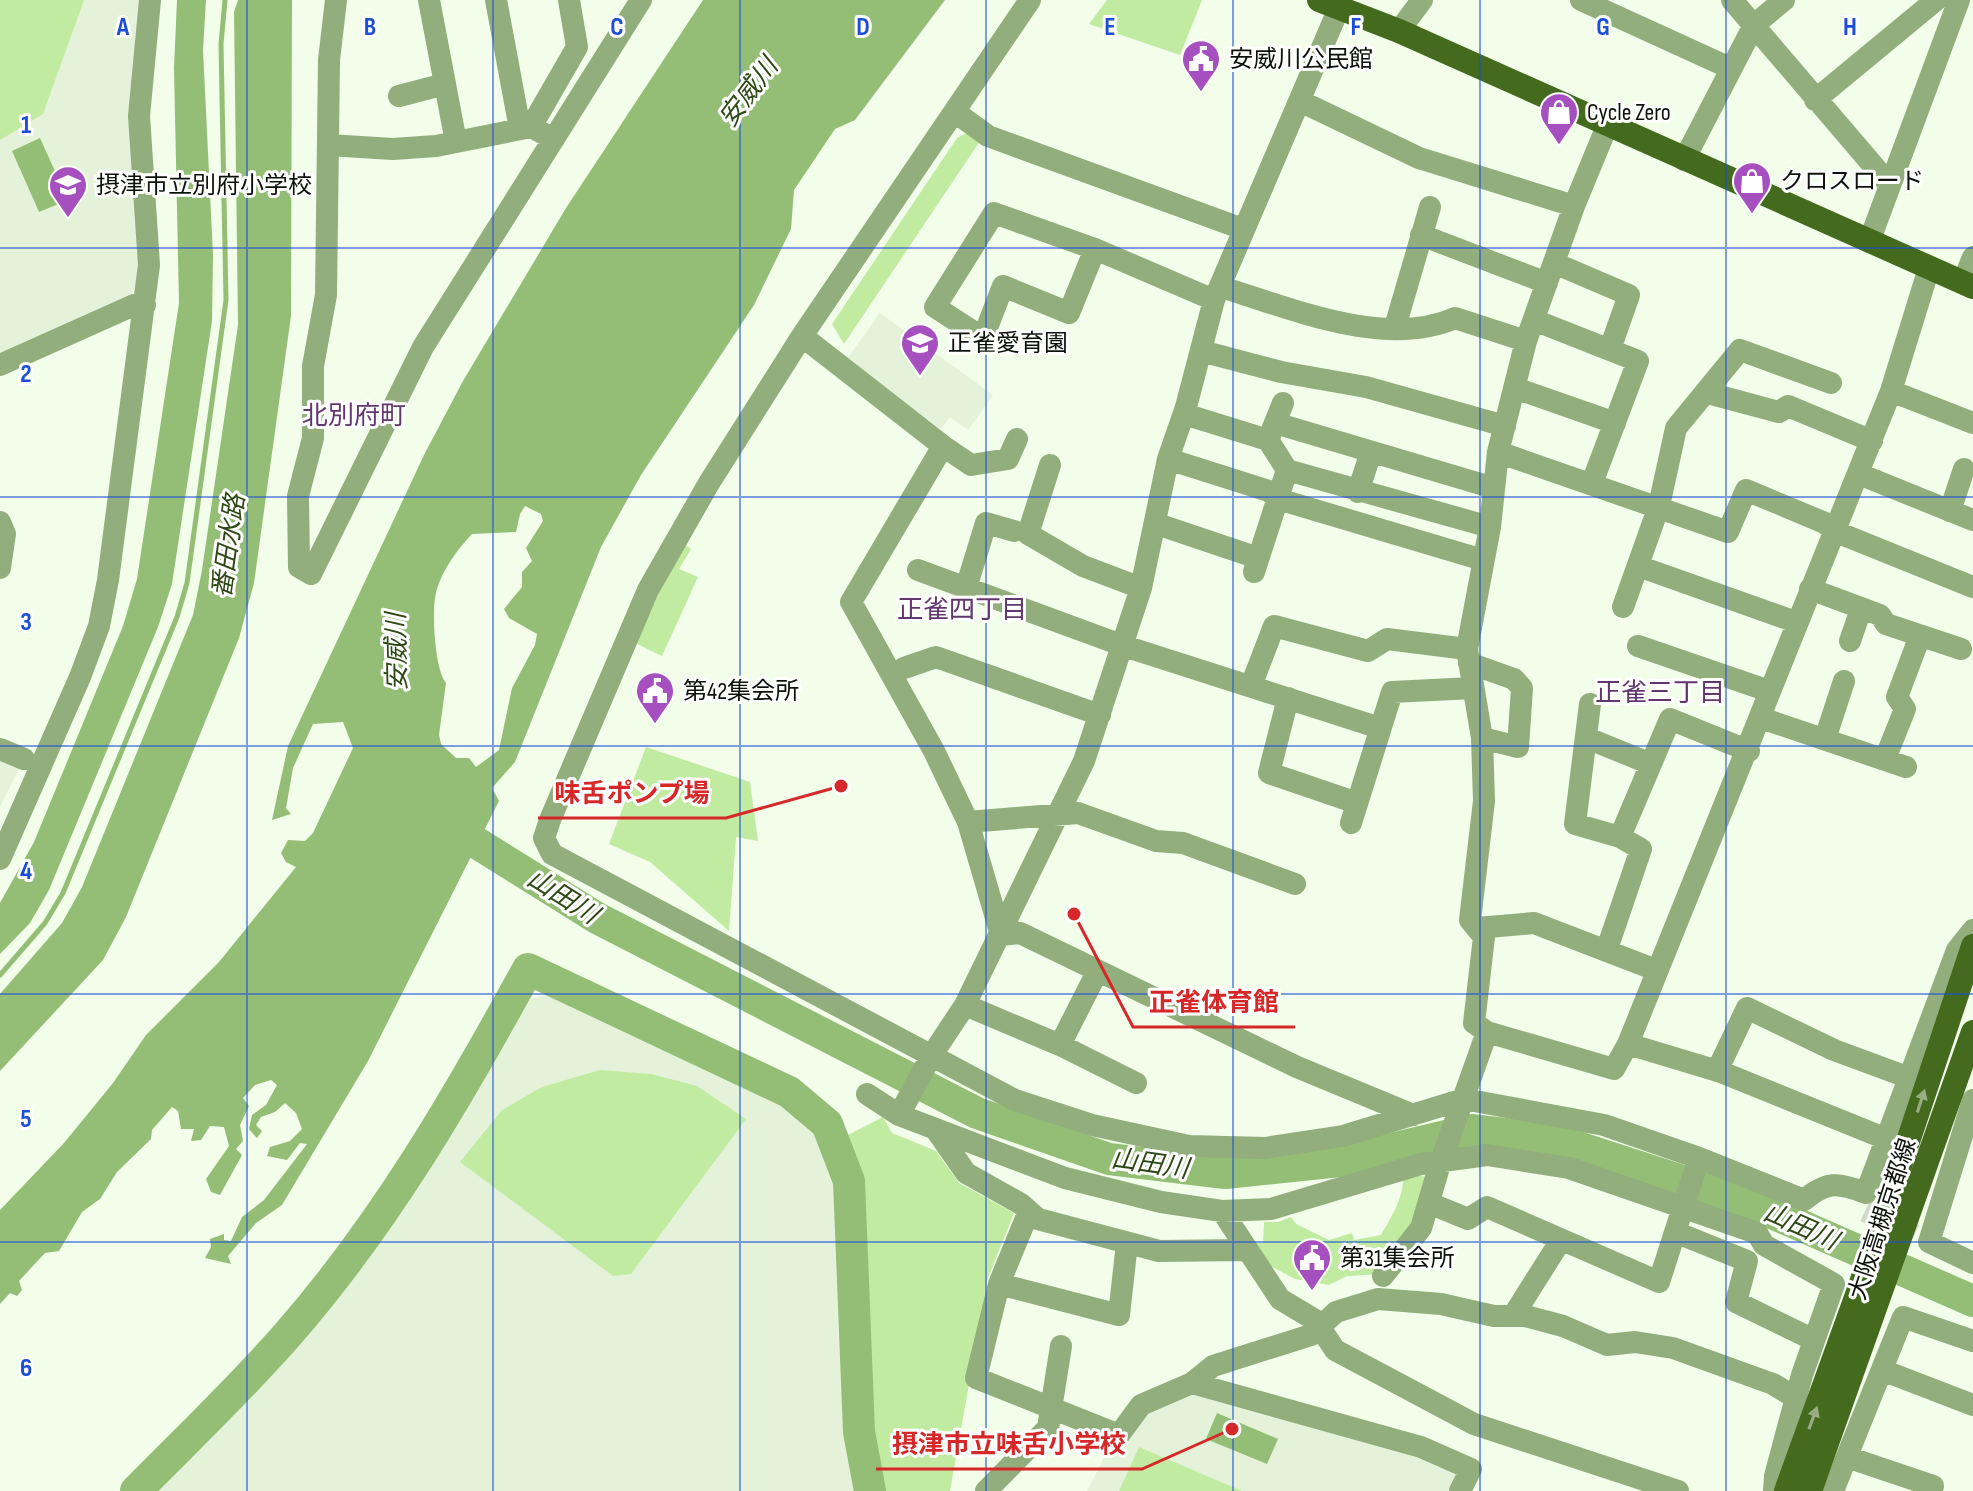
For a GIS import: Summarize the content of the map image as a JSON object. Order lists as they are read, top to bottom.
{
  "streets": {
    "main road": ["大阪高槻京都線"]
  },
  "districts": ["北別府町", "正雀四丁目", "正雀三丁目"],
  "water": ["安威川", "番田水路", "山田川"],
  "places": {
    "public building": ["安威川公民館", "第42集会所", "第31集会所"],
    "shop": ["Cycle Zero", "クロスロード"],
    "school or university": ["摂津市立別府小学校", "正雀愛育園"],
    "other": ["味舌ポンプ場", "正雀体育館", "摂津市立味舌小学校"]
  },
  "grid": {
    "columns": [
      "A",
      "B",
      "C",
      "D",
      "E",
      "F",
      "G",
      "H"
    ],
    "rows": [
      "1",
      "2",
      "3",
      "4",
      "5",
      "6"
    ]
  }
}
